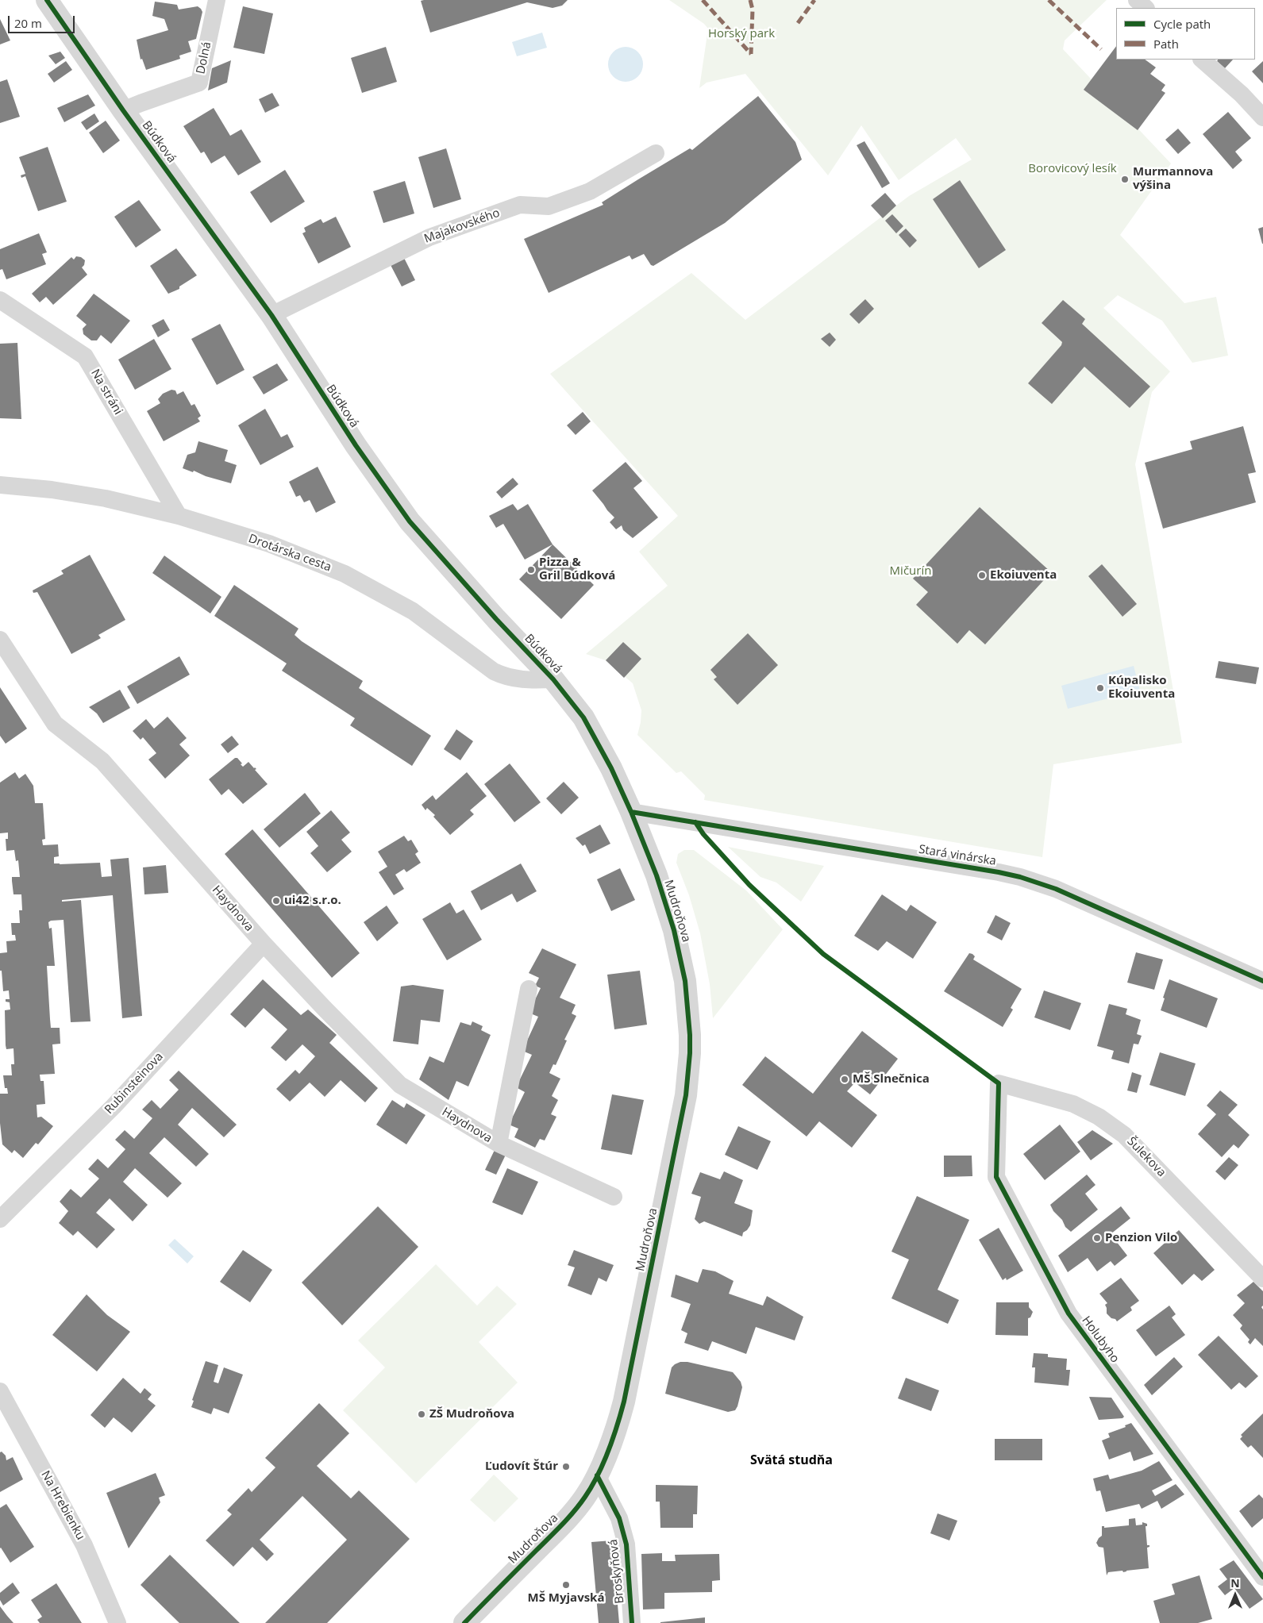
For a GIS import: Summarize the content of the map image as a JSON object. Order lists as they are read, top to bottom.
{
  "streets": {
    "street": [
      "Dolná",
      "Búdková",
      "Majakovského",
      "Na stráni",
      "Drotárska cesta",
      "Stará vinárska",
      "Haydnova",
      "Mudroňova",
      "Rubinsteinova",
      "Šulekova",
      "Holubyho",
      "Na Hrebienku",
      "Broskyňová"
    ]
  },
  "crossings": [
    ["Dolná", "Búdková"],
    ["Búdková", "Majakovského"],
    ["Búdková", "Drotárska cesta"],
    ["Búdková", "Stará vinárska"],
    ["Búdková", "Mudroňova"],
    ["Na stráni", "Drotárska cesta"],
    ["Stará vinárska", "Mudroňova"],
    ["Haydnova", "Rubinsteinova"],
    ["Mudroňova", "Broskyňová"],
    ["Šulekova", "Holubyho"]
  ],
  "districts": ["Svätá studňa"],
  "parks": ["Horský park", "Borovicový lesík", "Mičurín"],
  "places": [
    "Murmannova výšina",
    "Pizza & Gril Búdková",
    "Ekoiuventa",
    "Kúpalisko Ekoiuventa",
    "ui42 s.r.o.",
    "MŠ Slnečnica",
    "Penzion Vilo",
    "ZŠ Mudroňova",
    "Ľudovít Štúr",
    "MŠ Myjavská"
  ],
  "legend": ["Cycle path", "Path"],
  "scale_bar": "20 m",
  "north": "top"
}
